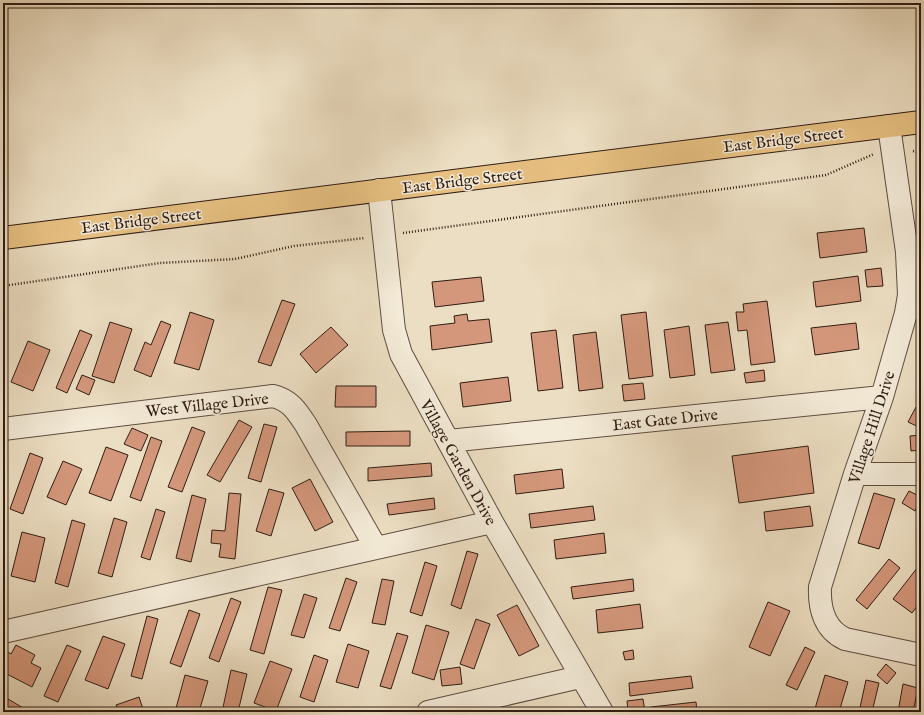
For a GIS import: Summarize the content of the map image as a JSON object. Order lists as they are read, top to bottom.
{
  "streets": {
    "main road": ["East Bridge Street"],
    "street": [
      "West Village Drive",
      "East Gate Drive",
      "Village Hill Drive",
      "Village Garden Drive"
    ]
  },
  "crossings": [
    ["East Bridge Street", "Village Hill Drive"],
    ["East Bridge Street", "Village Garden Drive"],
    ["East Gate Drive", "Village Hill Drive"],
    ["East Gate Drive", "Village Garden Drive"]
  ]
}
